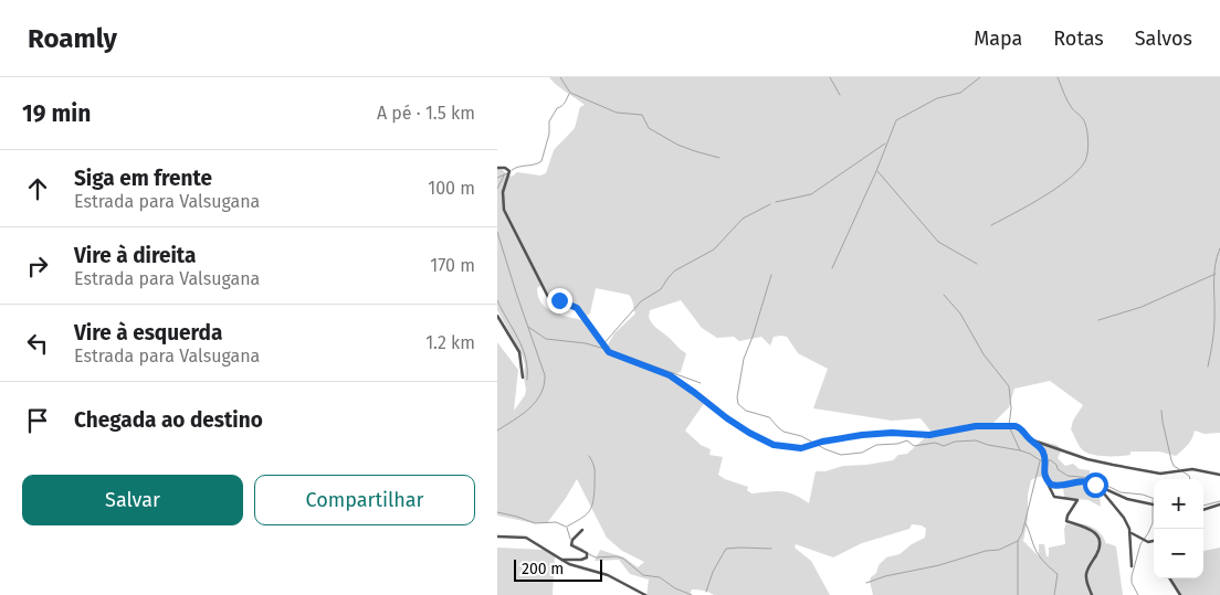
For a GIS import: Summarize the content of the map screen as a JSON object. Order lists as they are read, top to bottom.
{
  "scale_bar": "200 m",
  "page": {
    "header": "Roamly",
    "nav": ["Mapa", "Rotas", "Salvos"],
    "heading": ["19 min", "A pé · 1.5 km"],
    "list": [
      ["Siga em frente", "Estrada para Valsugana", "100 m"],
      ["Vire à direita", "Estrada para Valsugana", "170 m"],
      ["Vire à esquerda", "Estrada para Valsugana", "1.2 km"],
      "Chegada ao destino"
    ],
    "buttons": ["Salvar", "Compartilhar"],
    "map_buttons": ["+", "−"],
    "scale": "200 m"
  }
}
